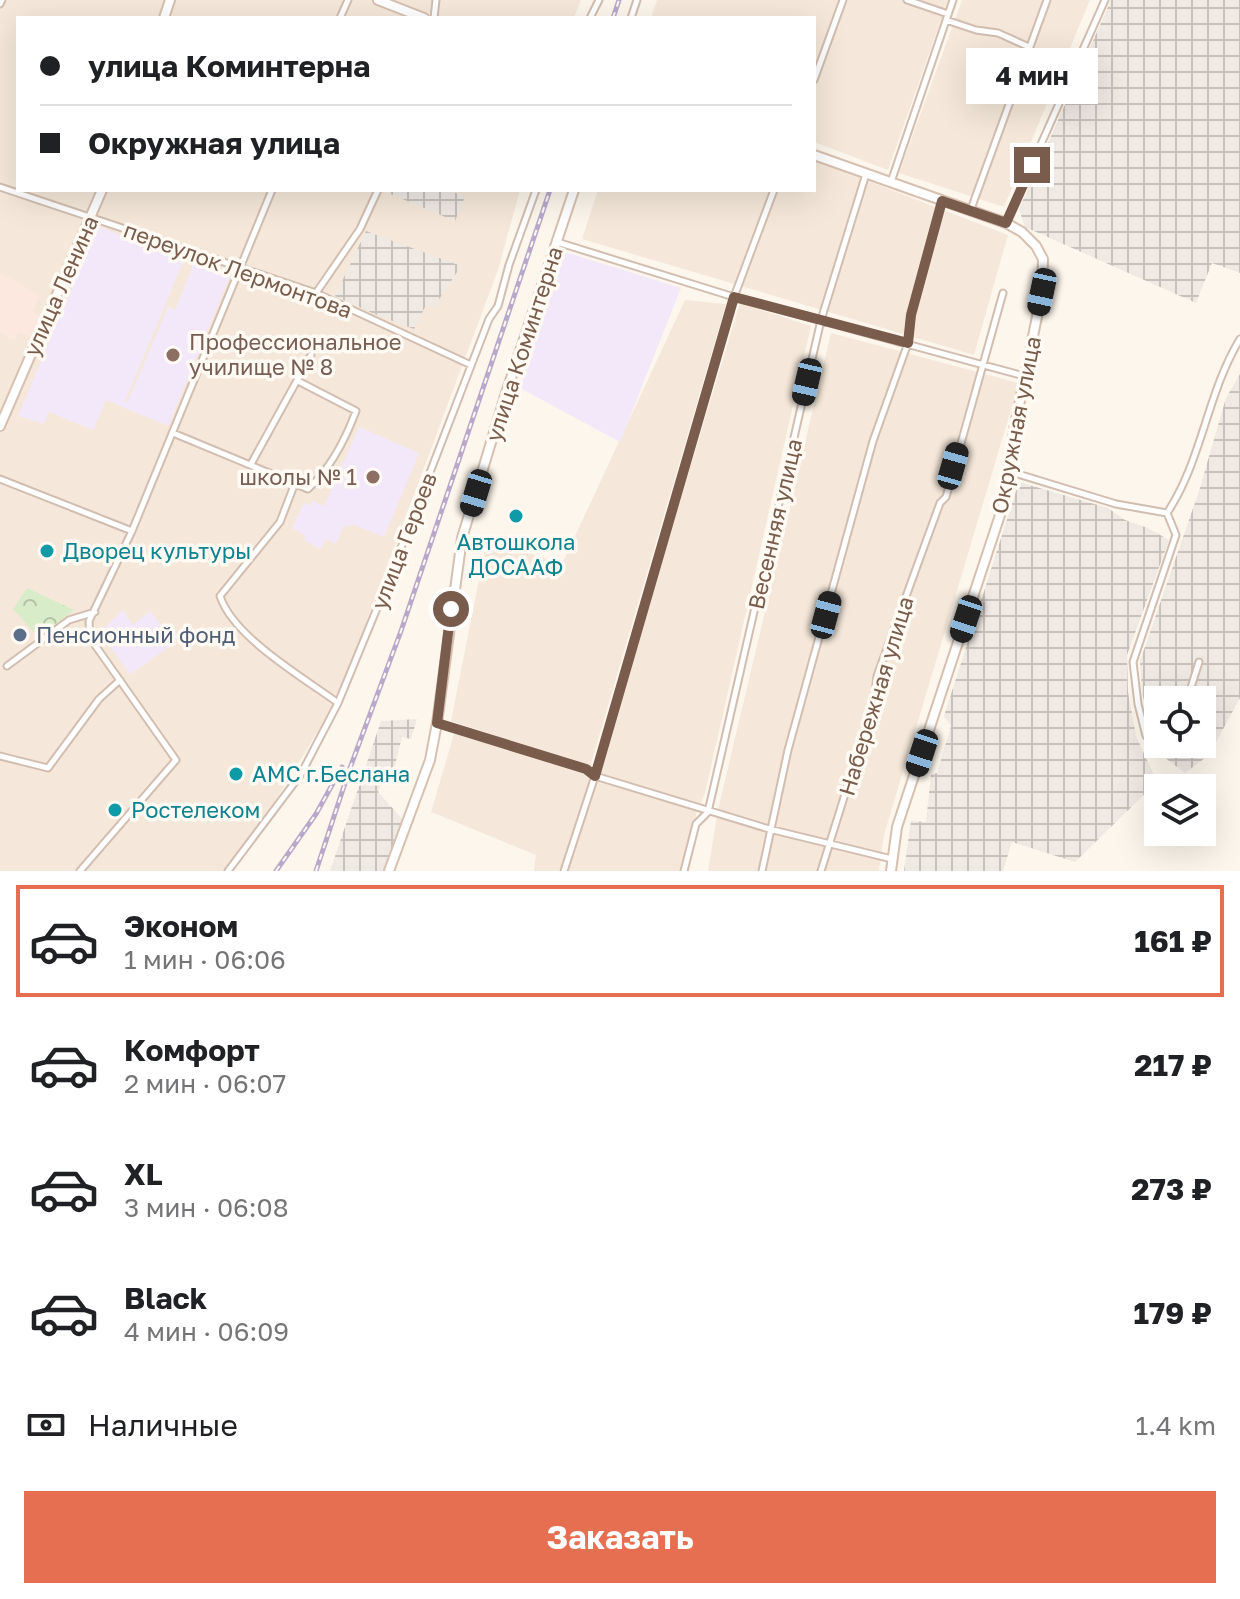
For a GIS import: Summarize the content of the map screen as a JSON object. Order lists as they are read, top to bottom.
{
  "streets": {
    "street": [
      "переулок Лермонтова",
      "улица Ленина",
      "улица Коминтерна",
      "Окружная улица",
      "Весенняя улица",
      "улица Героев",
      "Набережная улица"
    ]
  },
  "crossings": [
    ["переулок Лермонтова", "улица Ленина"],
    ["переулок Лермонтова", "улица Героев"]
  ],
  "places": [
    "Профессиональное училище № 8",
    "школы № 1",
    "Автошкола ДОСААФ",
    "Дворец культуры",
    "Пенсионный фонд",
    "АМС г.Беслана",
    "Ростелеком"
  ],
  "page": {
    "banner": ["улица Коминтерна", "Окружная улица"],
    "bubble": "4 мин",
    "list": [
      {
        "name": "Эконом",
        "note": "1 мин · 06:06",
        "value": "161 ₽"
      },
      {
        "name": "Комфорт",
        "note": "2 мин · 06:07",
        "value": "217 ₽"
      },
      {
        "name": "XL",
        "note": "3 мин · 06:08",
        "value": "273 ₽"
      },
      {
        "name": "Black",
        "note": "4 мин · 06:09",
        "value": "179 ₽"
      }
    ],
    "pay": ["Наличные", "1.4 km"],
    "buttons": "Заказать"
  }
}
